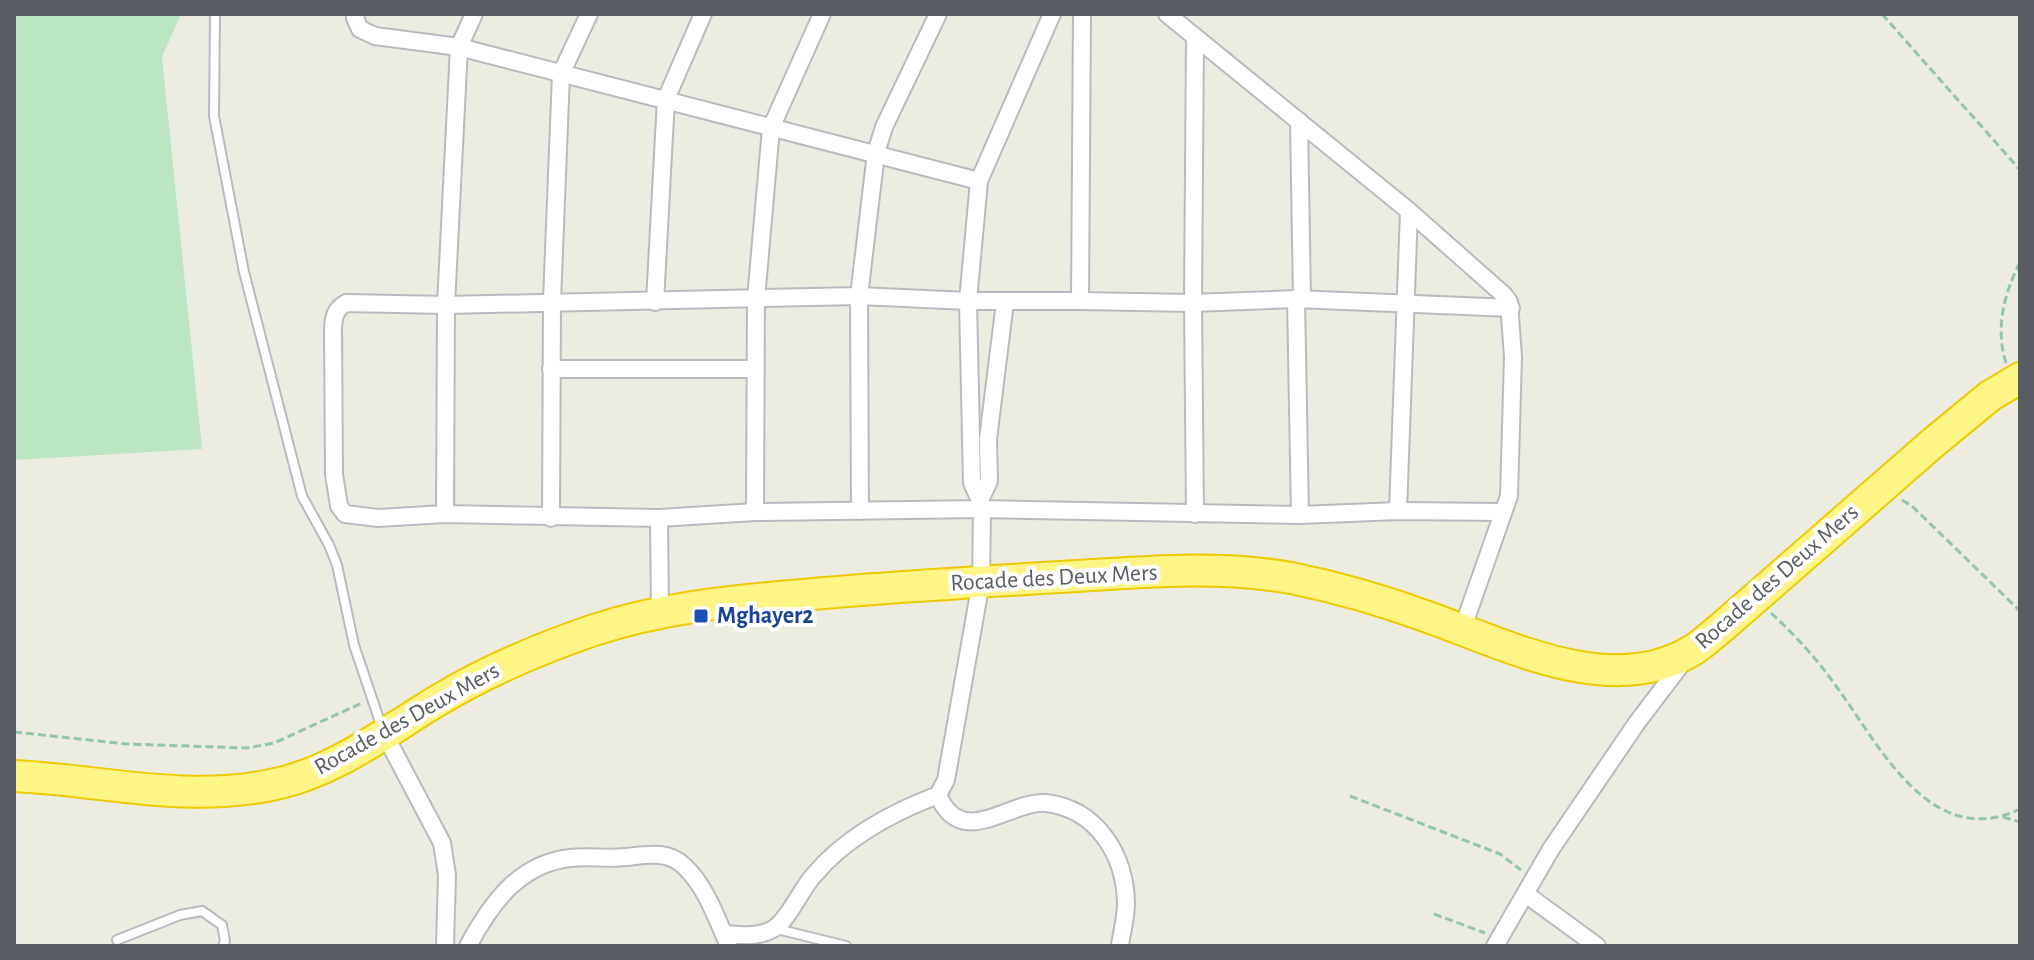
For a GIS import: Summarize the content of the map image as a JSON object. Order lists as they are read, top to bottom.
{
  "streets": {
    "highway": ["Rocade des Deux Mers"]
  },
  "places": {
    "transit": ["Mghayer2"]
  }
}
